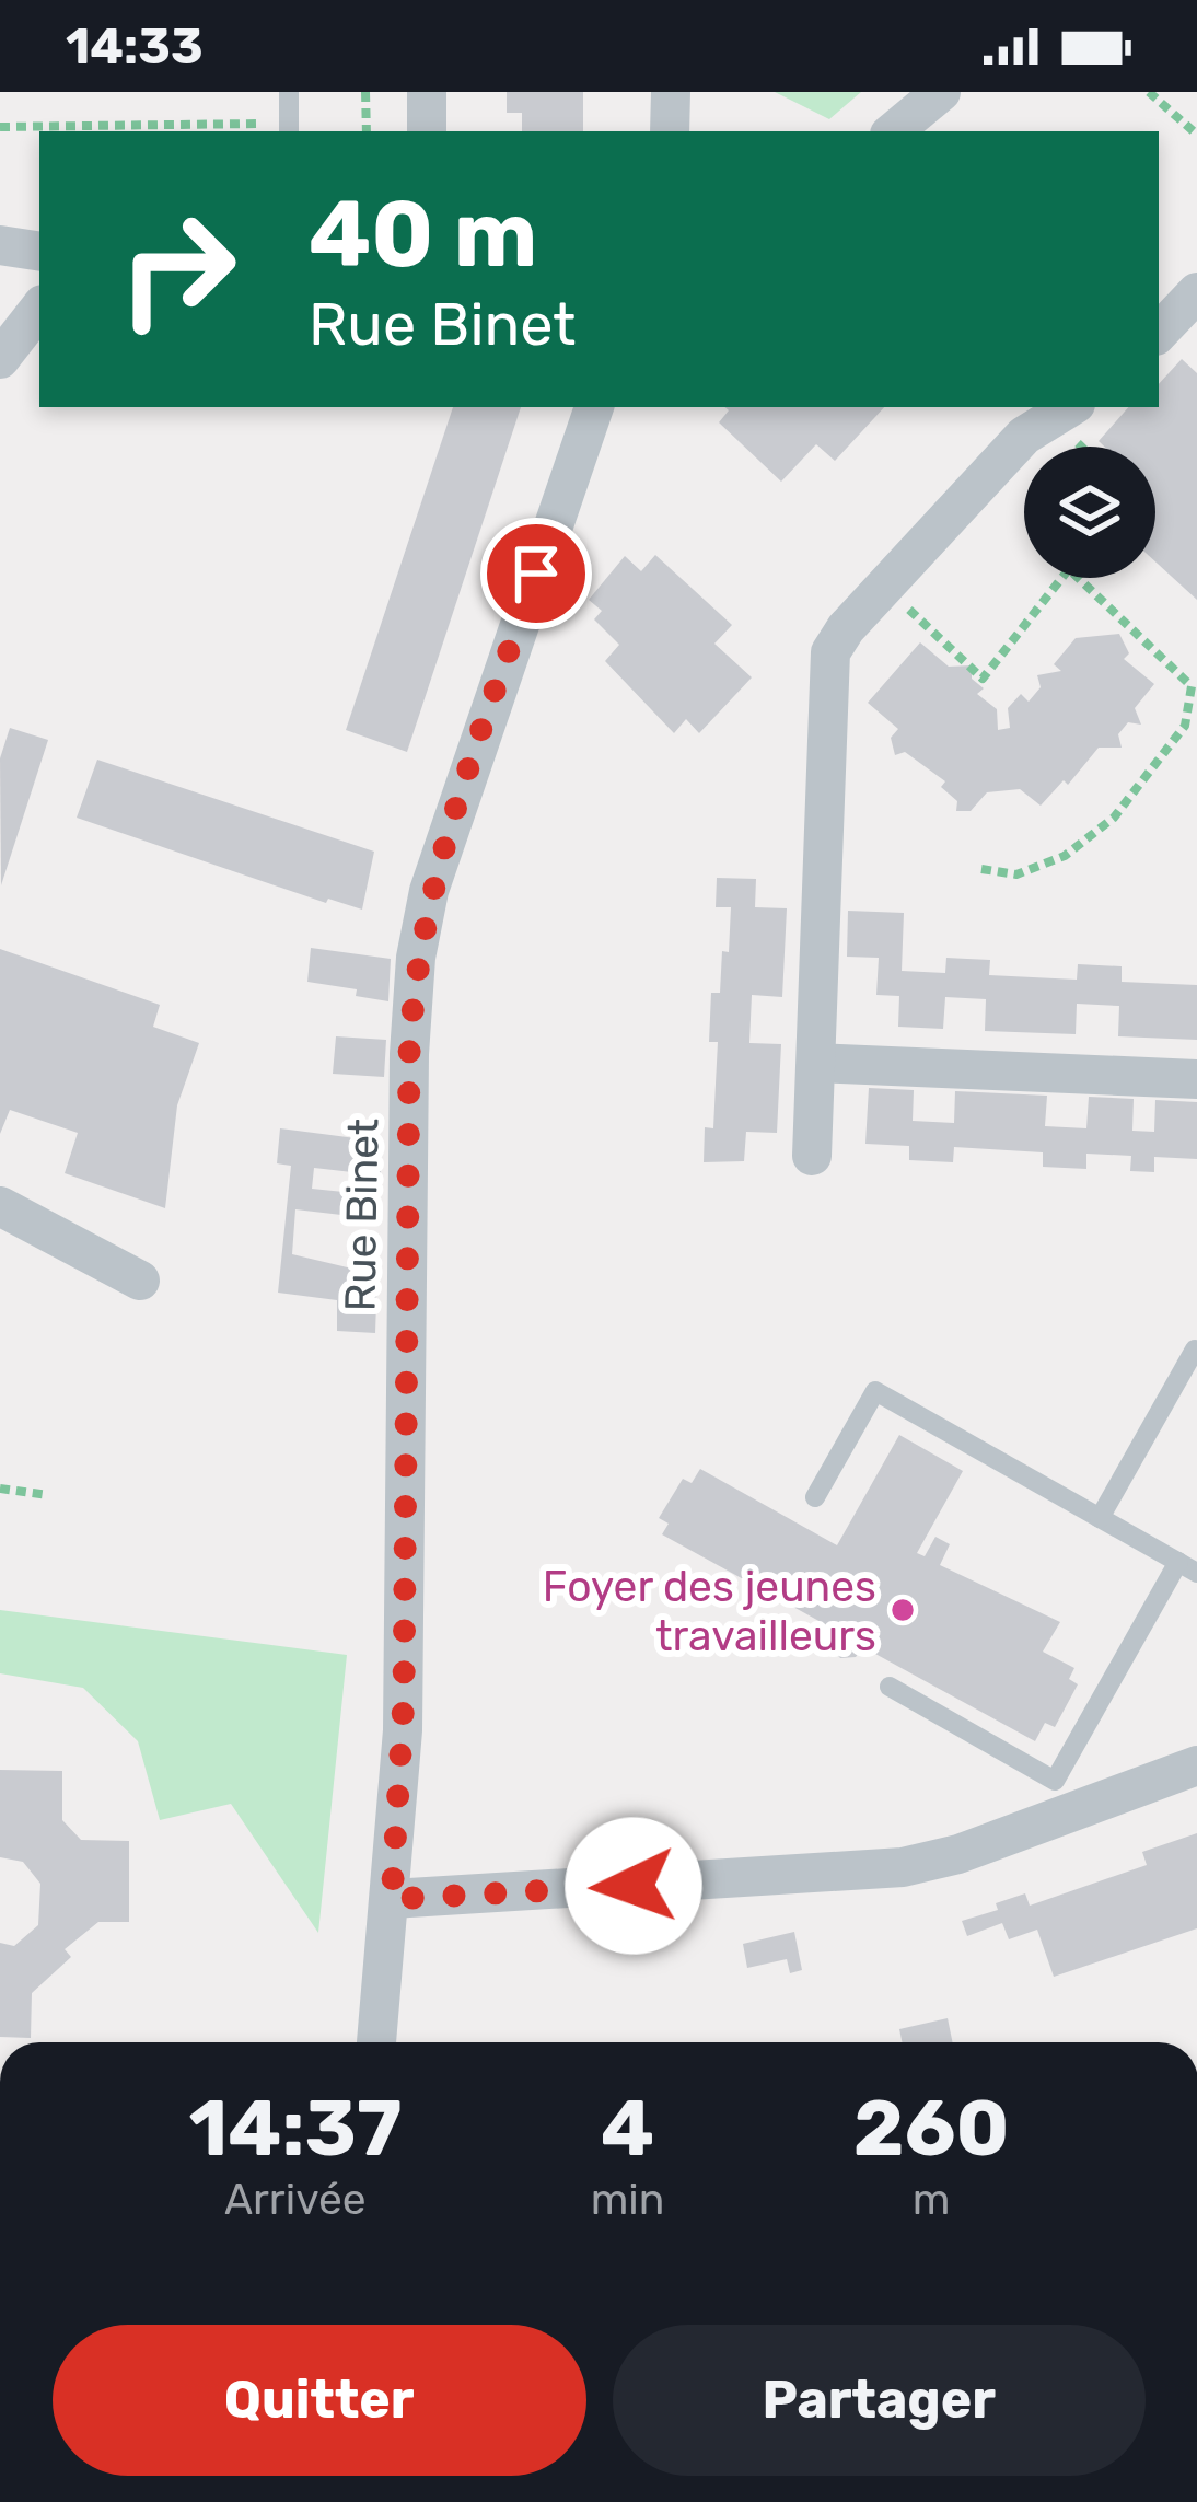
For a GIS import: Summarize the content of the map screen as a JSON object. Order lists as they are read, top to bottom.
{
  "streets": {
    "street": ["Rue Binet"]
  },
  "places": ["Foyer des jeunes travailleurs"],
  "page": {
    "status": "14:33",
    "turn": ["40 m", "Rue Binet"],
    "eta": [
      "14:37",
      "Arrivée",
      "4",
      "min",
      "260",
      "m"
    ],
    "buttons": ["Quitter", "Partager"]
  }
}
